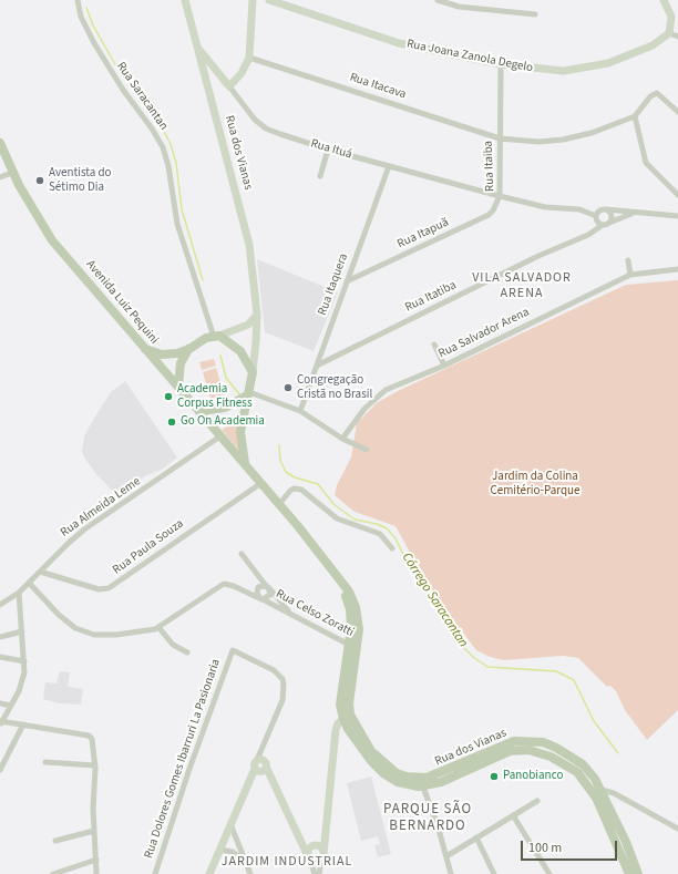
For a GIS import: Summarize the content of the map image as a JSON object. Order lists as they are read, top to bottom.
{
  "streets": {
    "main road": ["Rua dos Vianas", "Avenida Luiz Pequini"],
    "street": [
      "Rua Joana Zanola Degelo",
      "Rua Itacava",
      "Rua Saracantan",
      "Rua Ituá",
      "Rua Itaiba",
      "Rua Itapuã",
      "Rua Itaquera",
      "Rua Itatiba",
      "Rua Salvador Arena",
      "Rua Almeida Leme",
      "Rua Paula Souza",
      "Rua Celso Zoratti",
      "Rua Dolores Gomes Ibarruri La Pasionaria"
    ]
  },
  "crossings": [
    ["Rua Joana Zanola Degelo", "Rua Itaiba"],
    ["Rua Itacava", "Rua Itaiba"],
    ["Rua Saracantan", "Rua dos Vianas"],
    ["Rua Saracantan", "Avenida Luiz Pequini"],
    ["Rua Ituá", "Rua dos Vianas"],
    ["Rua Ituá", "Rua Itaiba"],
    ["Rua Ituá", "Rua Itapuã"],
    ["Rua Ituá", "Rua Itaquera"],
    ["Rua dos Vianas", "Avenida Luiz Pequini"],
    ["Rua dos Vianas", "Rua Paula Souza"],
    ["Rua dos Vianas", "Rua Celso Zoratti"],
    ["Rua Itaiba", "Rua Itapuã"],
    ["Rua Itapuã", "Rua Itaquera"],
    ["Rua Itaquera", "Rua Itatiba"],
    ["Avenida Luiz Pequini", "Rua Almeida Leme"],
    ["Rua Almeida Leme", "Rua Paula Souza"],
    ["Rua Almeida Leme", "Rua Celso Zoratti"]
  ],
  "districts": ["VILA SALVADOR ARENA", "PARQUE SÃO BERNARDO", "JARDIM INDUSTRIAL"],
  "water": ["Córrego Saracantan"],
  "parks": ["Jardim da Colina Cemitério-Parque"],
  "places": [
    "Aventista do Sétimo Dia",
    "Congregação Cristã no Brasil",
    "Academia Corpus Fitness",
    "Go On Academia",
    "Panobianco"
  ],
  "scale_bar": "100 m"
}
